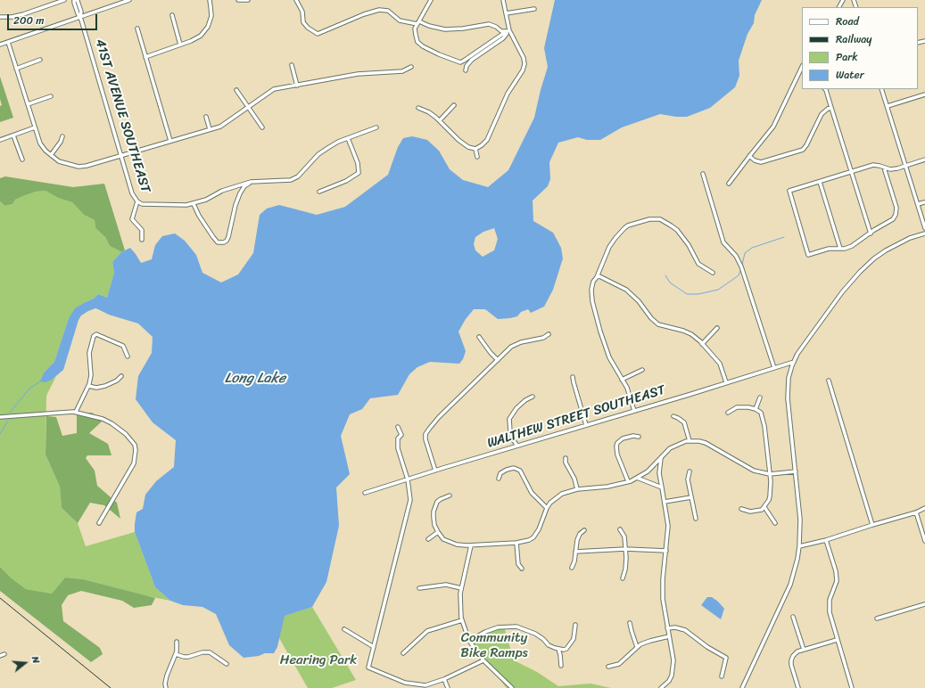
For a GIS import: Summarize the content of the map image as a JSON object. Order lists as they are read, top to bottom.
{
  "streets": {
    "street": ["41ST AVENUE SOUTHEAST", "WALTHEW STREET SOUTHEAST"]
  },
  "water": ["Long Lake"],
  "parks": ["Community Bike Ramps", "Hearing Park"],
  "legend": [
    "Road",
    "Railway",
    "Park",
    "Water"
  ],
  "scale_bar": "200 m",
  "north": "right"
}
